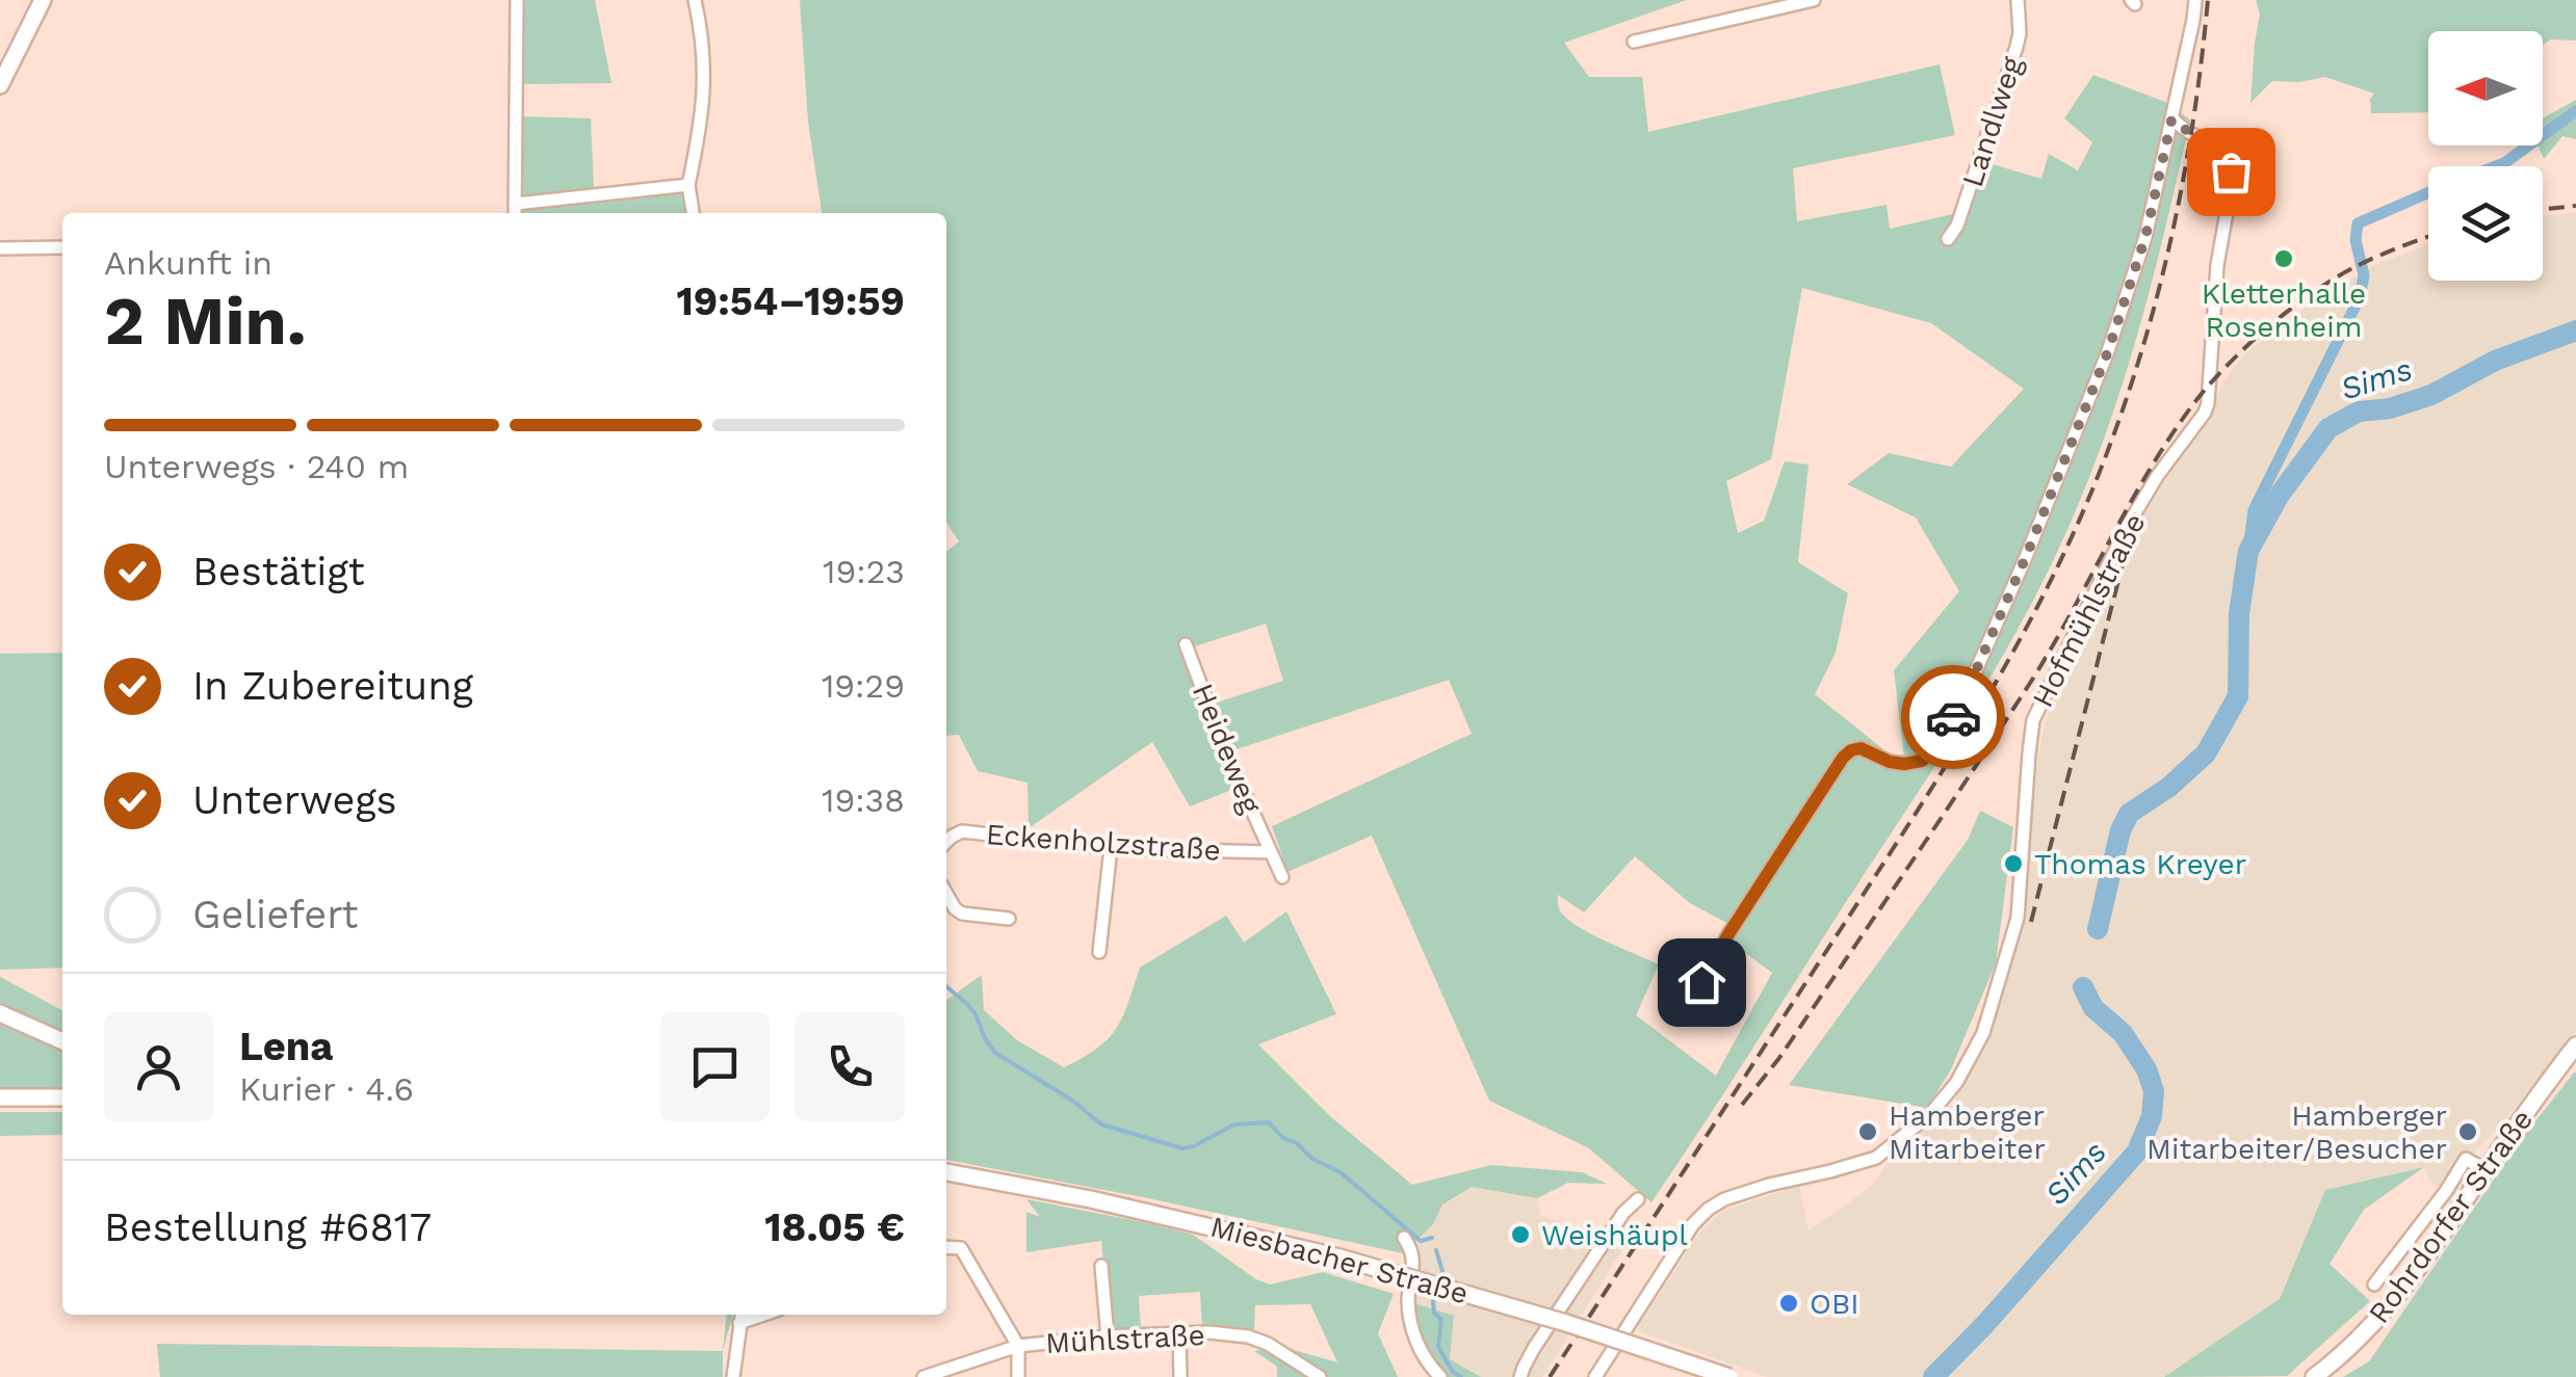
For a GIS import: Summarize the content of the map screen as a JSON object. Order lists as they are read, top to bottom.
{
  "streets": {
    "main road": ["Rohrdorfer Straße", "Miesbacher Straße"],
    "street": [
      "Landlweg",
      "Hofmühlstraße",
      "Heideweg",
      "Eckenholzstraße",
      "Mühlstraße"
    ]
  },
  "crossings": [
    ["Heideweg", "Eckenholzstraße"]
  ],
  "water": ["Sims"],
  "places": [
    "Kletterhalle Rosenheim",
    "Thomas Kreyer",
    "Hamberger Mitarbeiter",
    "Hamberger Mitarbeiter/Besucher",
    "Weishäupl",
    "OBI"
  ],
  "north": "left",
  "page": {
    "heading": ["2 Min.", "Ankunft in", "19:54–19:59"],
    "panel": [
      "Lena",
      "Kurier · 4.6",
      "Bestellung #6817",
      "18.05 €"
    ],
    "bar": "Unterwegs · 240 m",
    "list": [
      ["Bestätigt", "19:23"],
      ["In Zubereitung", "19:29"],
      ["Unterwegs", "19:38"],
      "Geliefert"
    ]
  }
}
